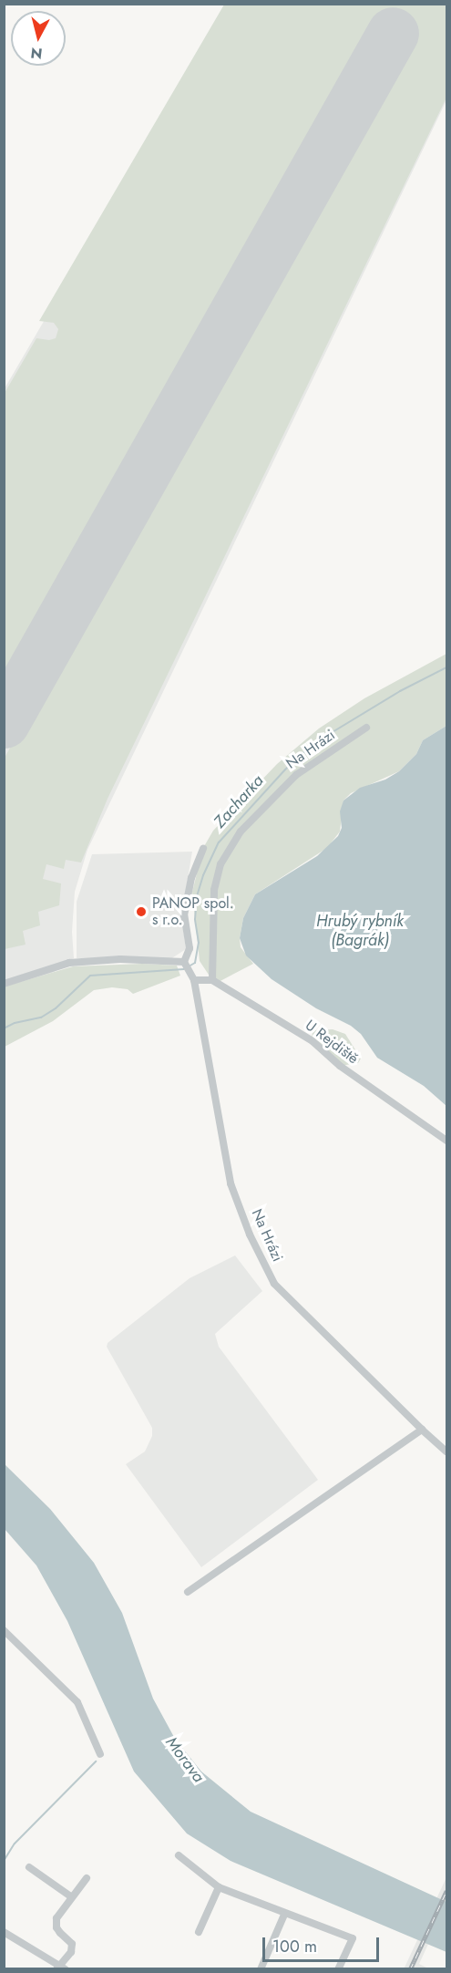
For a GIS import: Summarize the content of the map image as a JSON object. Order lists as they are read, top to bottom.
{
  "streets": {
    "street": ["Na Hrázi", "U Rejdiště"]
  },
  "crossings": [
    ["Na Hrázi", "U Rejdiště"]
  ],
  "water": ["Zacharka", "Hrubý rybník (Bagrák)", "Morava"],
  "places": ["PANOP spol. s r.o."],
  "scale_bar": "100 m",
  "north": "bottom"
}
